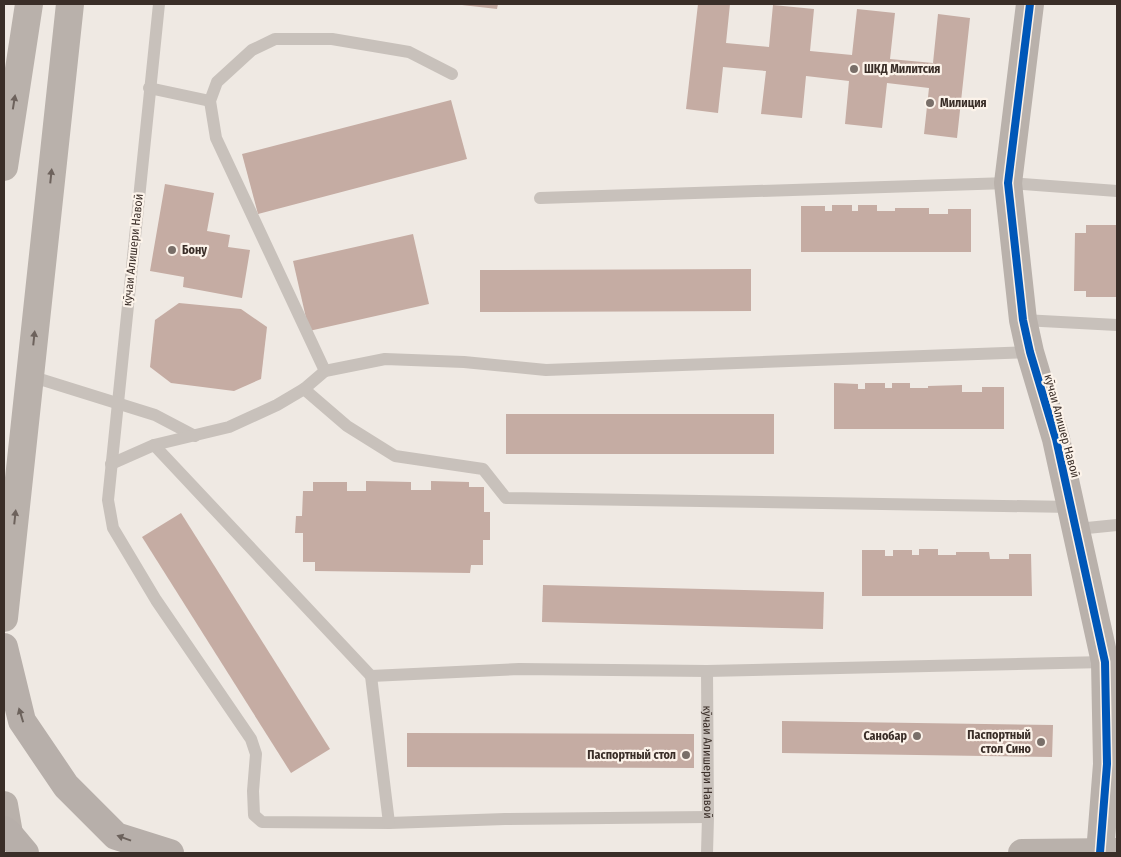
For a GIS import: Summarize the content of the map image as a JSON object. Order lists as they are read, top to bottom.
{
  "streets": {
    "street": ["кӯчаи Алишер Навоӣ"],
    "lane": ["кӯчаи Алишери Навоӣ"]
  },
  "places": [
    "ШКД Милитсия",
    "Милиция",
    "Бону",
    "Санобар",
    "Паспортный стол Сино",
    "Паспортный стол"
  ]
}
